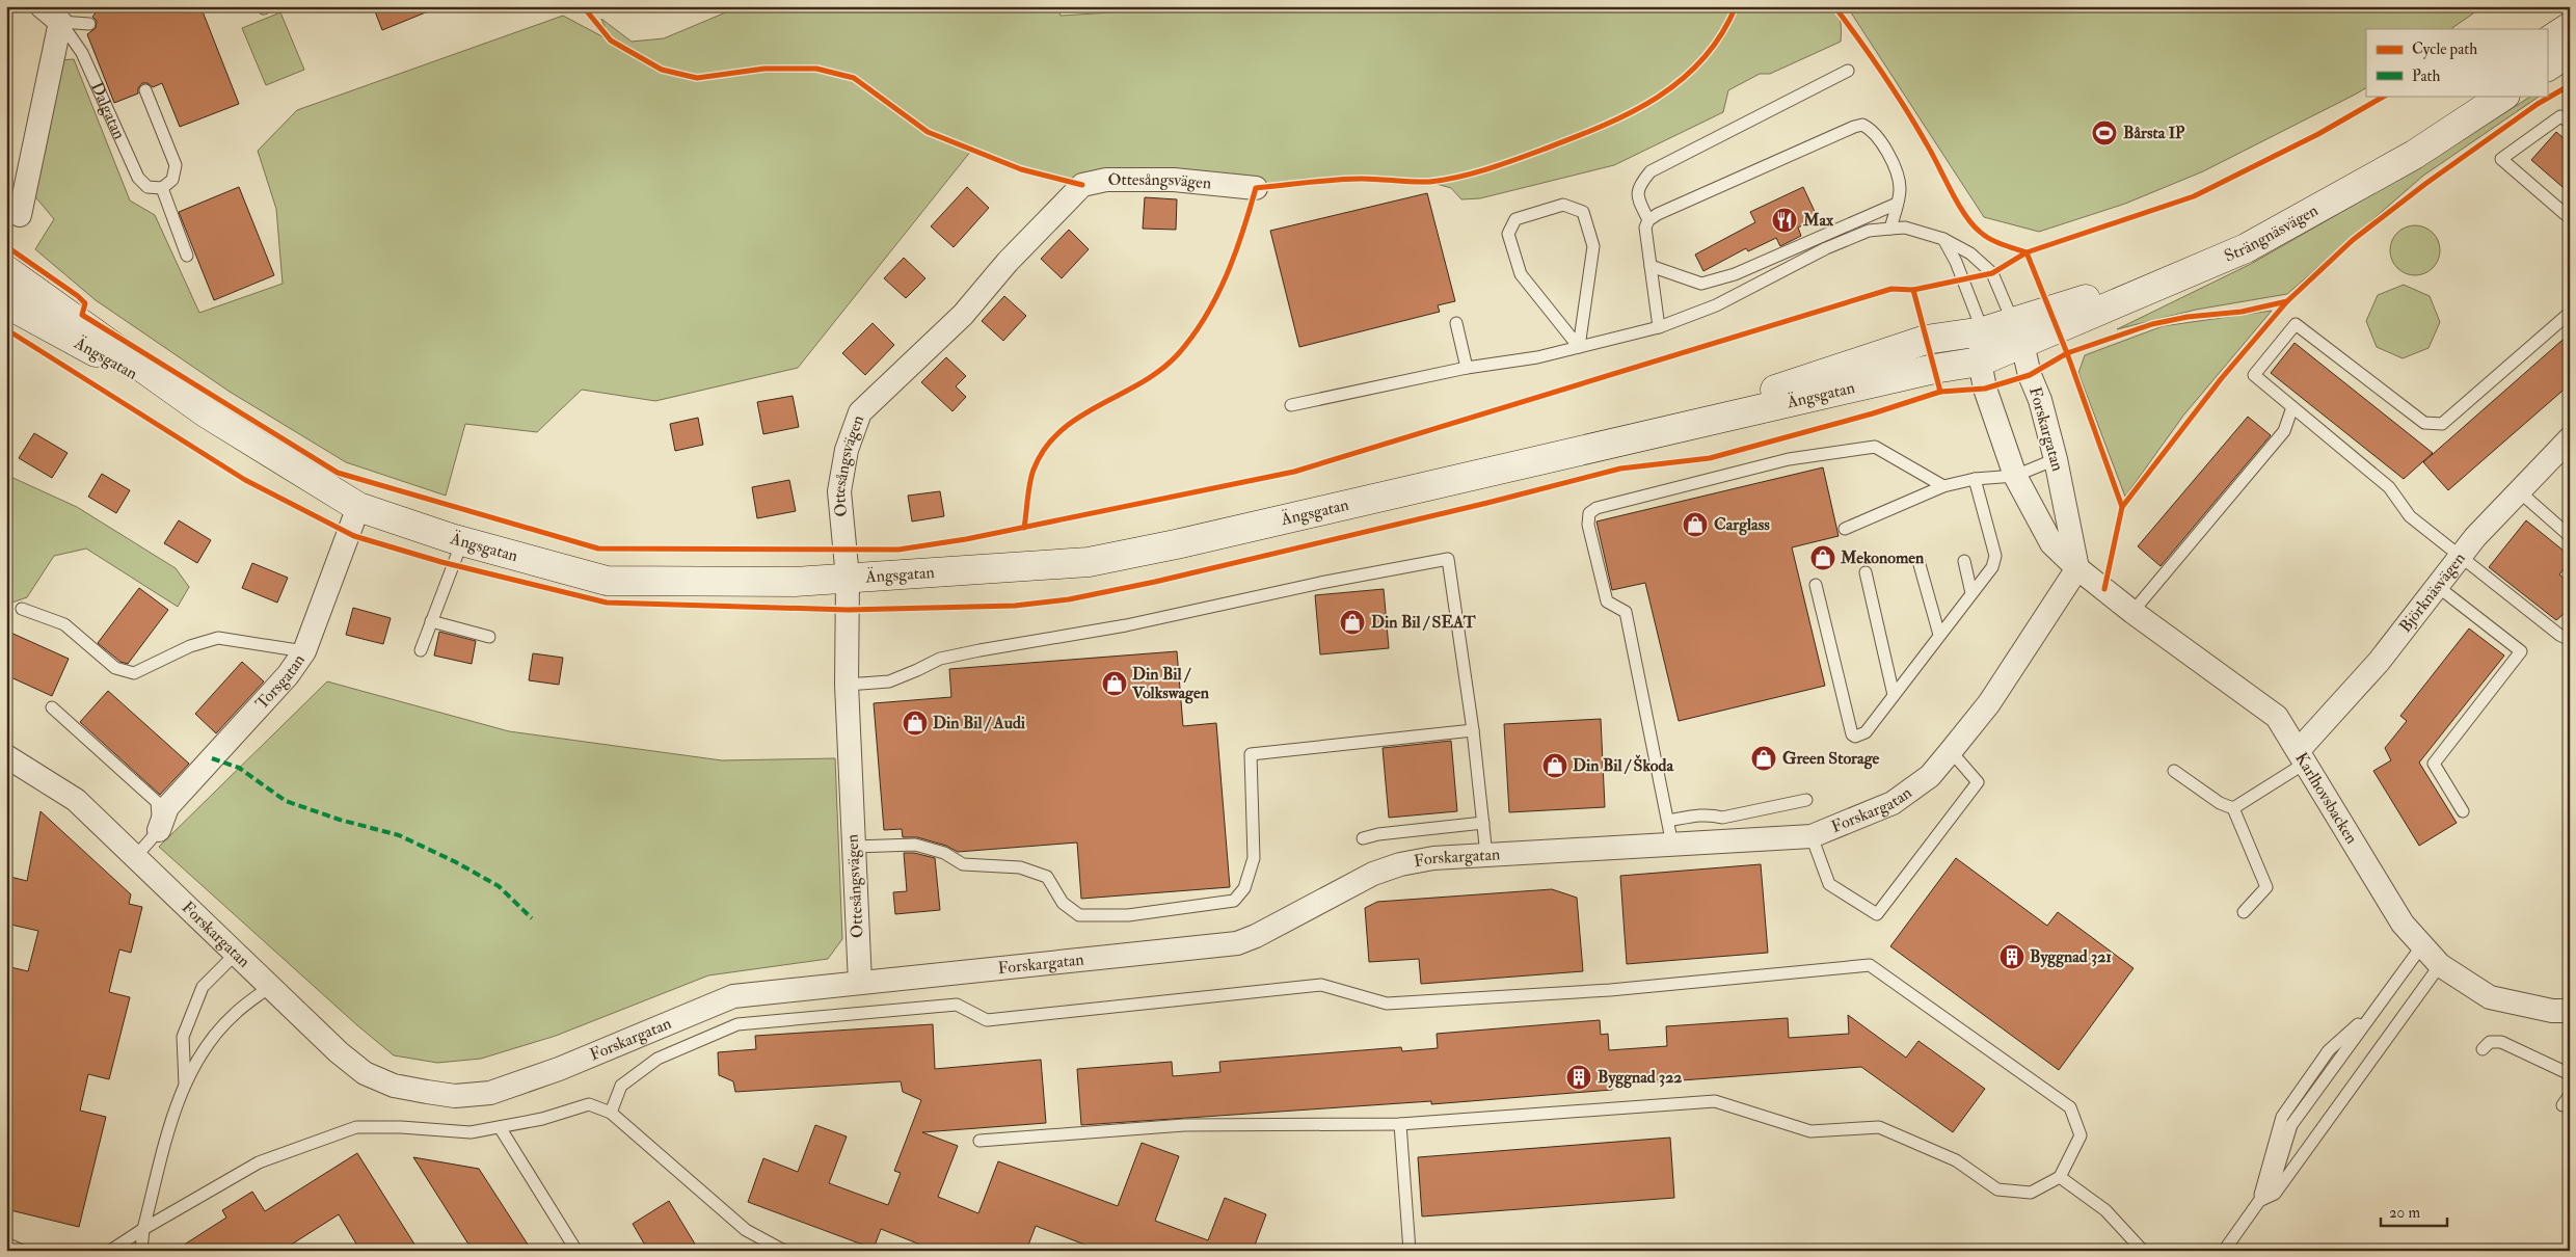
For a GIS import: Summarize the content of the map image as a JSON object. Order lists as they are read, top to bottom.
{
  "streets": {
    "main road": ["Strängnäsvägen", "Ängsgatan"],
    "street": [
      "Dalgatan",
      "Ottesångsvägen",
      "Forskargatan",
      "Björknäsvägen",
      "Torsgatan",
      "Karlhovsbacken"
    ]
  },
  "crossings": [
    ["Ottesångsvägen", "Ängsgatan"],
    ["Ottesångsvägen", "Forskargatan"],
    ["Strängnäsvägen", "Ängsgatan"],
    ["Strängnäsvägen", "Forskargatan"],
    ["Ängsgatan", "Forskargatan"],
    ["Ängsgatan", "Torsgatan"],
    ["Forskargatan", "Karlhovsbacken"],
    ["Björknäsvägen", "Karlhovsbacken"]
  ],
  "places": {
    "sports": ["Bårsta IP"],
    "restaurant": ["Max"],
    "shop": [
      "Carglass",
      "Mekonomen",
      "Din Bil / SEAT",
      "Din Bil / Volkswagen",
      "Din Bil / Audi",
      "Green Storage",
      "Din Bil / Škoda"
    ],
    "building": ["Byggnad 321", "Byggnad 322"]
  },
  "legend": ["Cycle path", "Path"],
  "scale_bar": "20 m"
}
